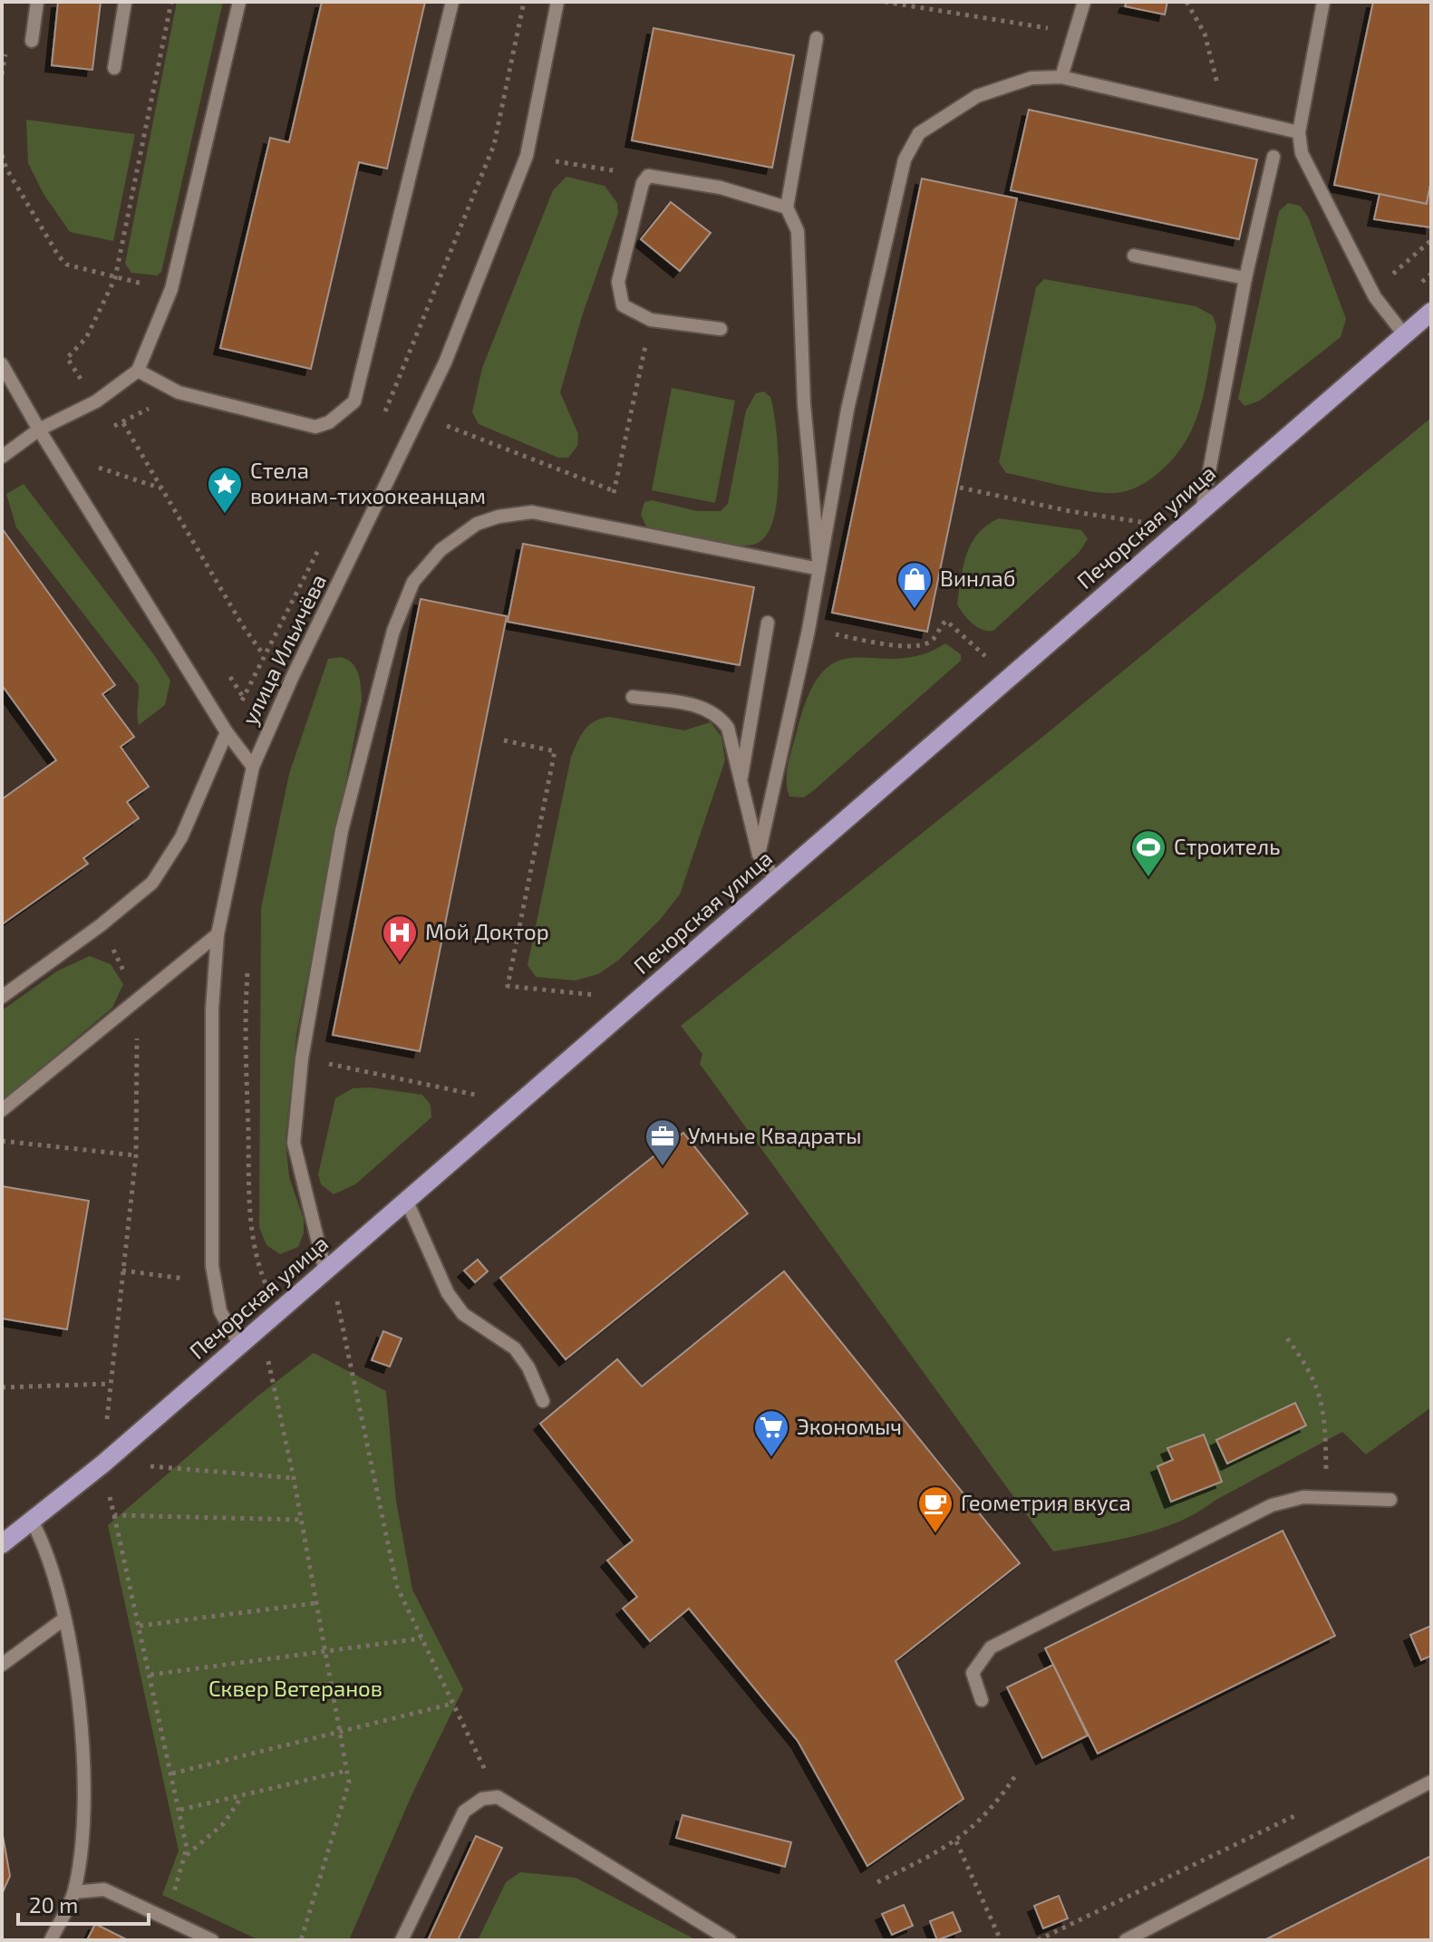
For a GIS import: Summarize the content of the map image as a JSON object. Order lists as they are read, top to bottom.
{
  "streets": {
    "main road": ["Печорская улица"],
    "street": ["улица Ильичёва"]
  },
  "crossings": [
    ["Печорская улица", "улица Ильичёва"]
  ],
  "parks": ["Сквер Ветеранов"],
  "places": {
    "place": ["Стела воинам-тихоокеанцам"],
    "shop": ["Винлаб"],
    "sports": ["Строитель"],
    "hospital": ["Мой Доктор"],
    "office": ["Умные Квадраты"],
    "supermarket": ["Экономыч"],
    "cafe": ["Геометрия вкуса"]
  },
  "scale_bar": "20 m"
}
